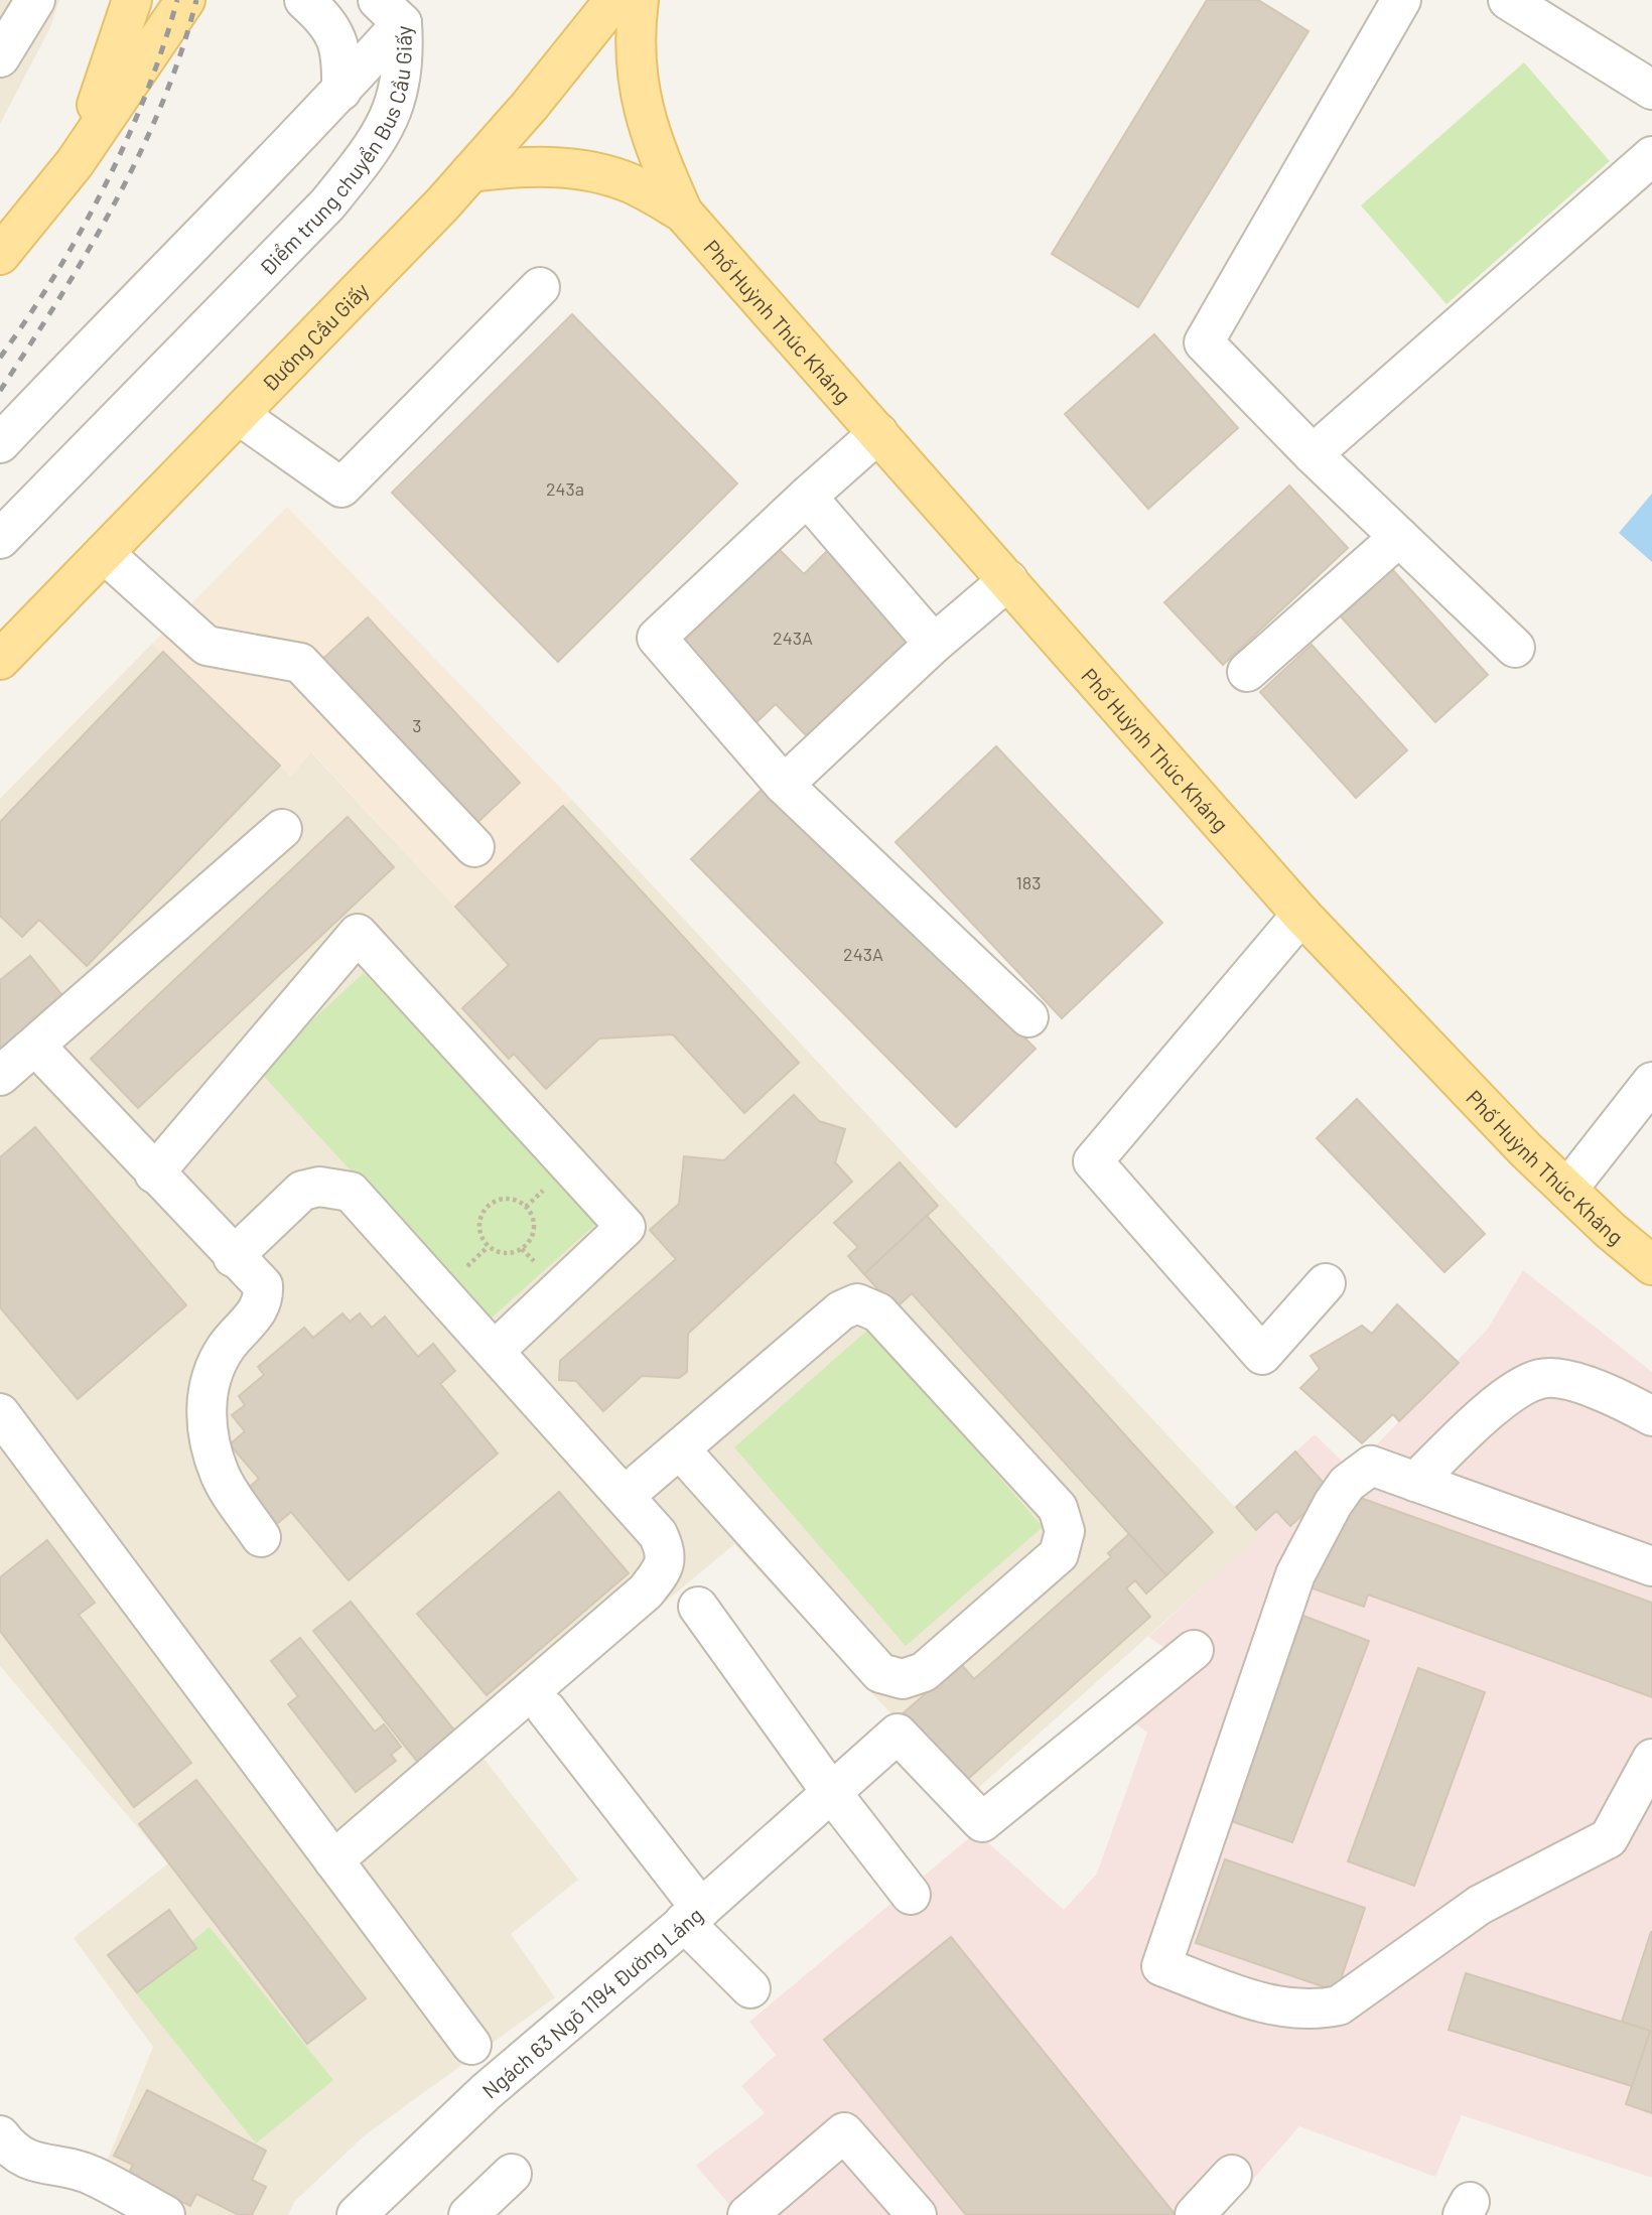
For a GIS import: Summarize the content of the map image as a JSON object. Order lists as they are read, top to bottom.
{
  "streets": {
    "main road": ["Phố Huỳnh Thúc Kháng", "Đường Cầu Giấy"],
    "street": ["Điểm trung chuyển Bus Cầu Giấy", "Ngách 63 Ngõ 1194 Đường Láng"]
  },
  "crossings": [
    ["Phố Huỳnh Thúc Kháng", "Đường Cầu Giấy"]
  ],
  "house_numbers": [
    "243a",
    "243A",
    "3",
    "183",
    "243A"
  ]
}
